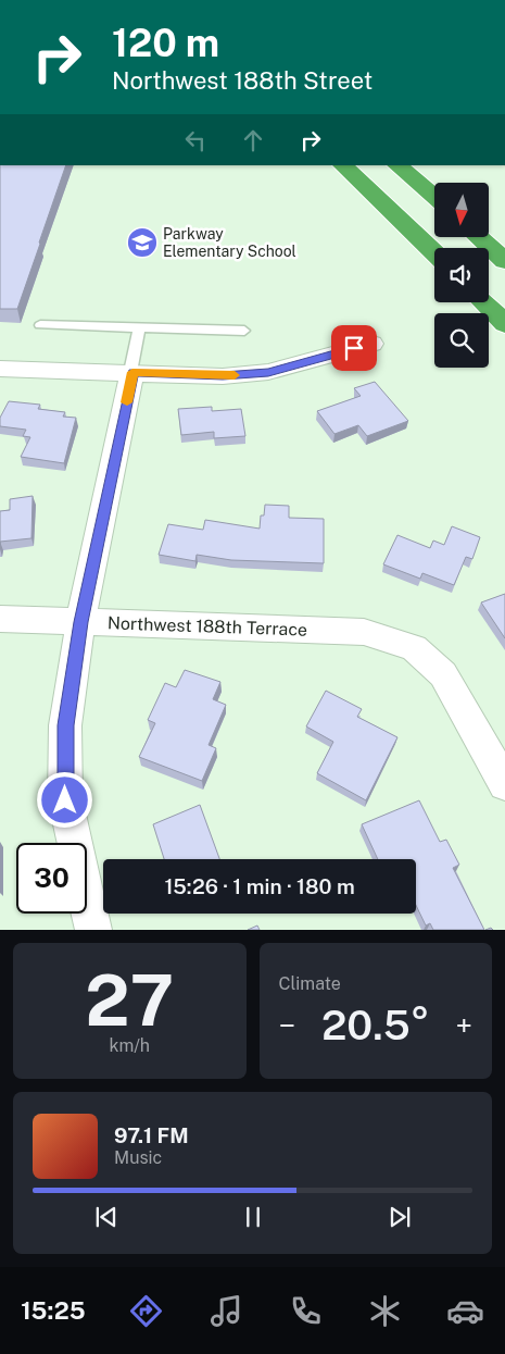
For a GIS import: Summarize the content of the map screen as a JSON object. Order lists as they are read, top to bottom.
{
  "streets": {
    "street": ["Northwest 188th Terrace"]
  },
  "places": {
    "school or university": ["Parkway Elementary School"]
  },
  "north": "bottom",
  "page": {
    "turn": ["120 m", "Northwest 188th Street"],
    "limit": "30",
    "trip": "15:26 · 1 min · 180 m",
    "tile": [
      ["27", "km/h"],
      "Climate"
    ],
    "heat": ["−", "20.5°", "+"],
    "song": ["97.1 FM", "Music"],
    "tabs": "15:25"
  }
}
